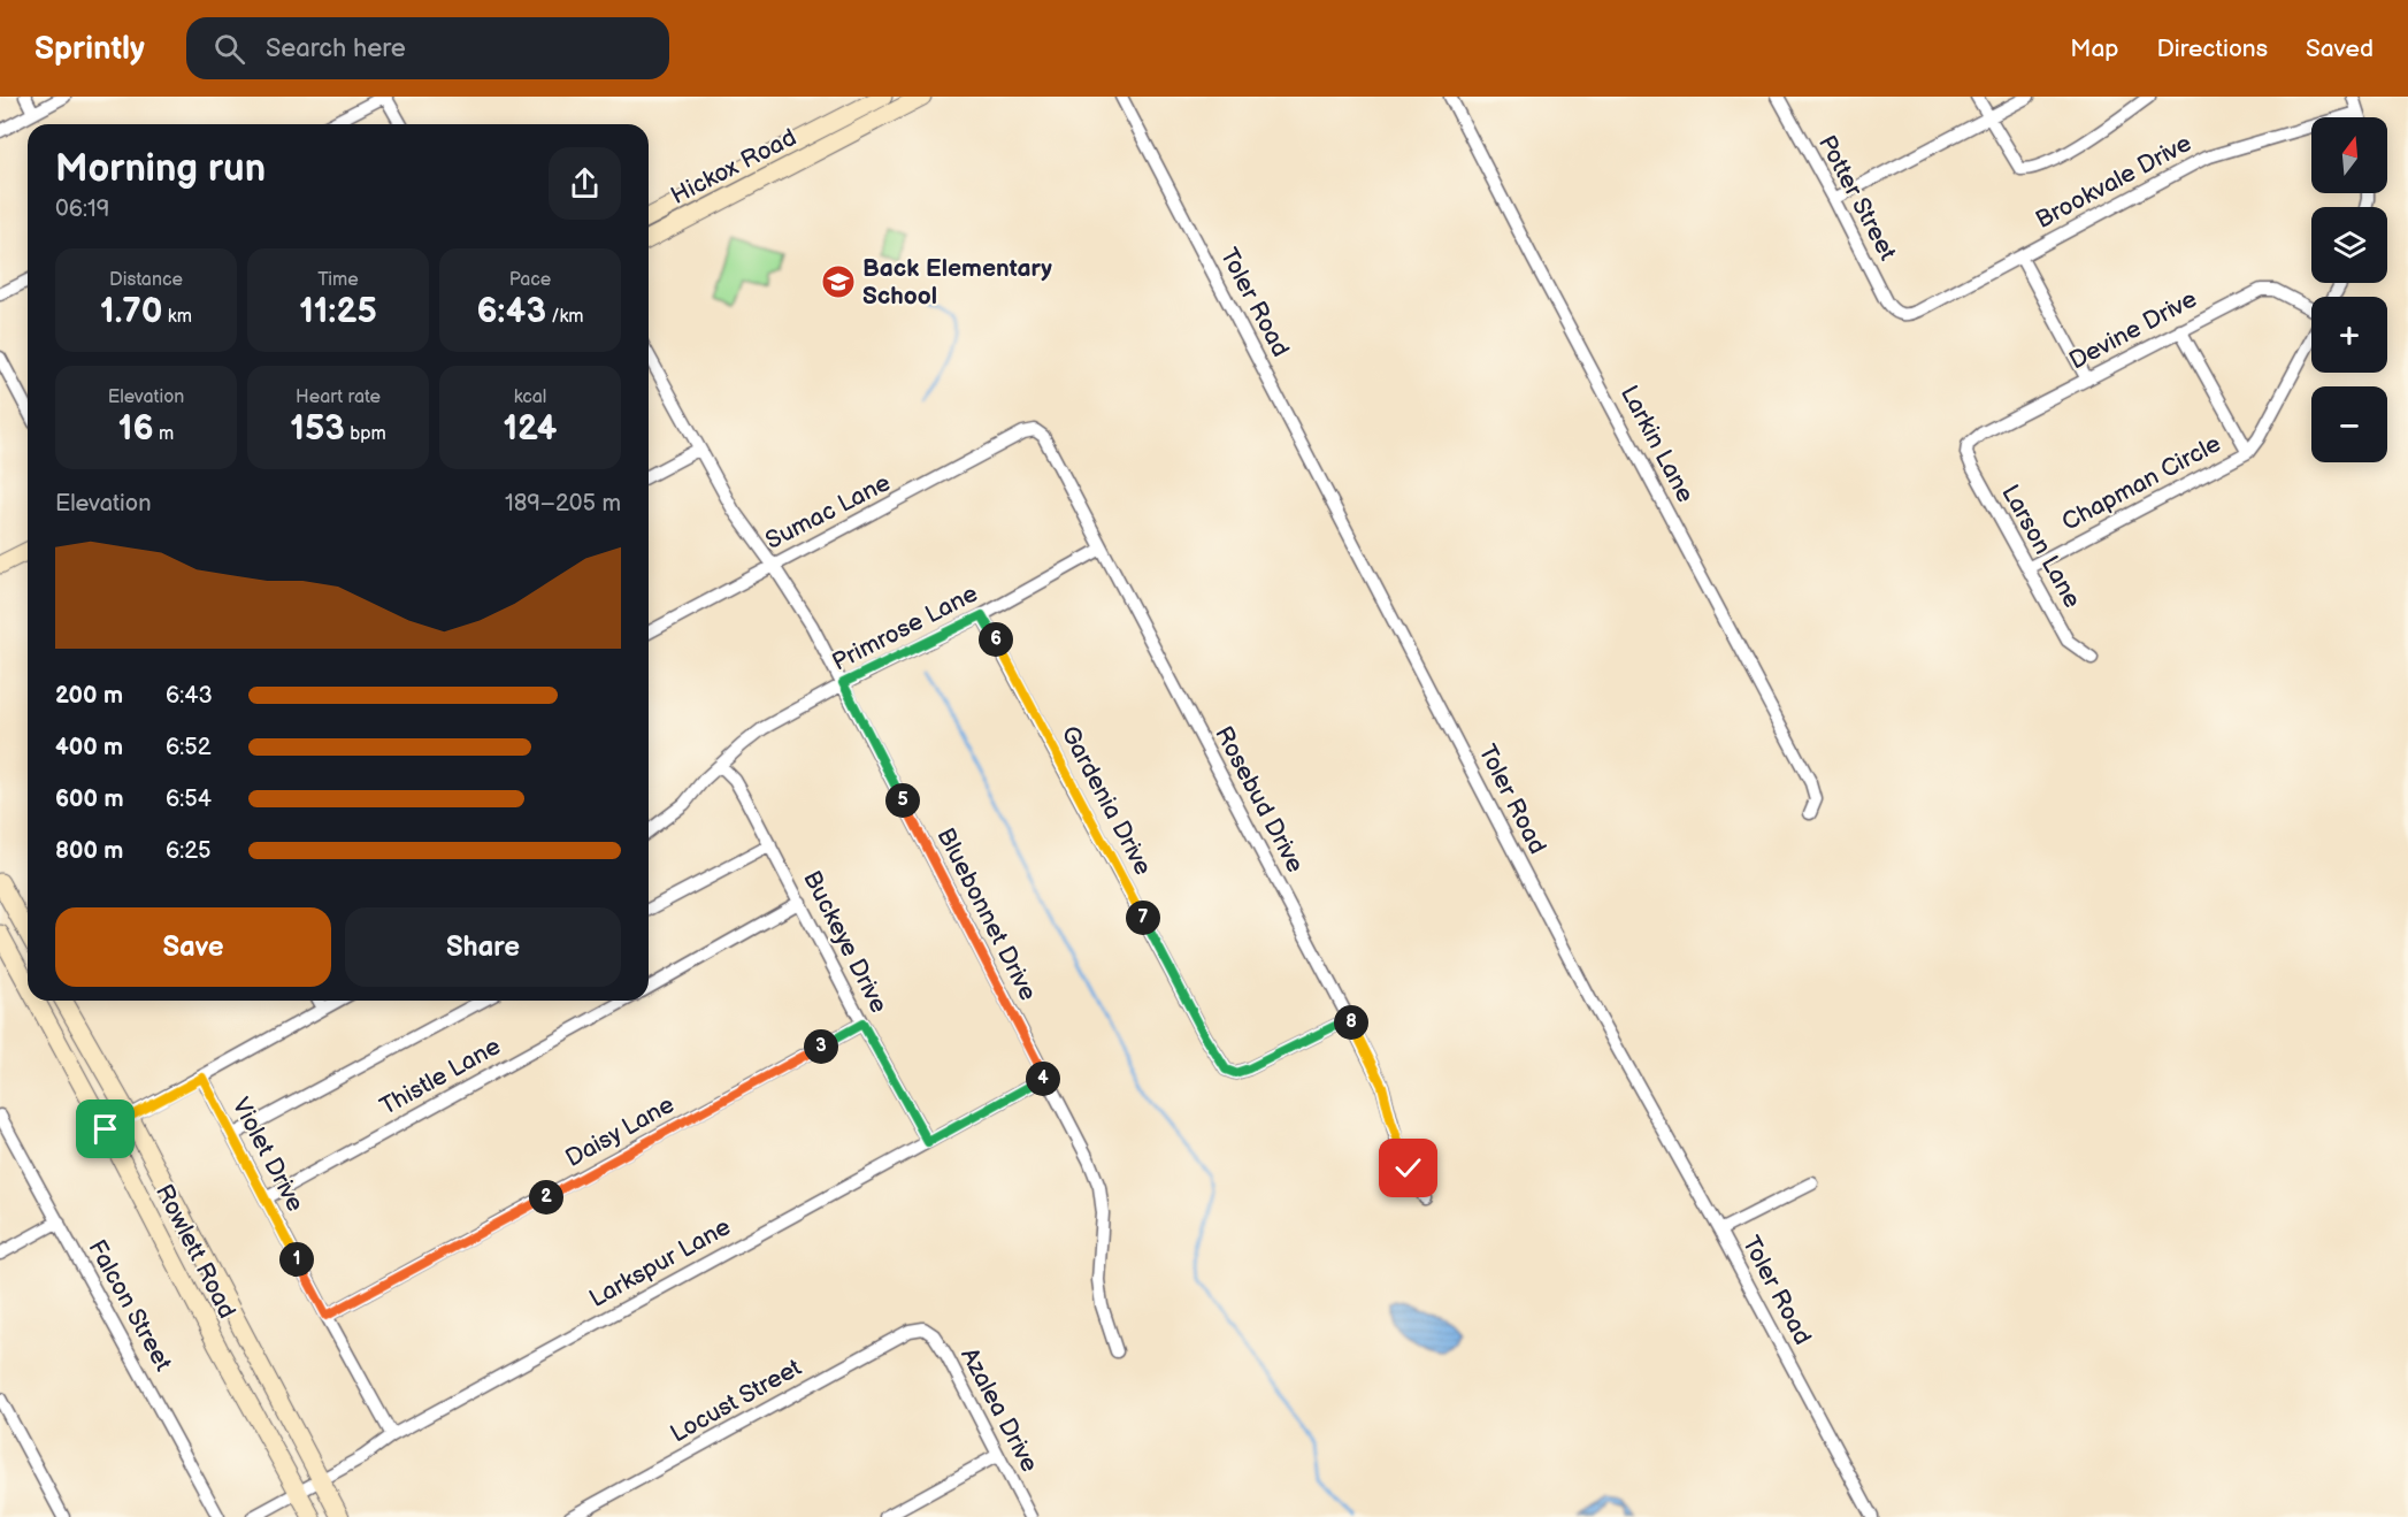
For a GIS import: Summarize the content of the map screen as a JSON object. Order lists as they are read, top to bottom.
{
  "streets": {
    "main road": ["Hickox Road", "Rowlett Road"],
    "street": [
      "Brookvale Drive",
      "Potter Street",
      "Toler Road",
      "Devine Drive",
      "Larkin Lane",
      "Chapman Circle",
      "Sumac Lane",
      "Larson Lane",
      "Primrose Lane",
      "Rosebud Drive",
      "Gardenia Drive",
      "Bluebonnet Drive",
      "Buckeye Drive",
      "Thistle Lane",
      "Daisy Lane",
      "Violet Drive",
      "Larkspur Lane",
      "Falcon Street",
      "Locust Street",
      "Azalea Drive"
    ]
  },
  "crossings": [
    ["Brookvale Drive", "Potter Street"],
    ["Devine Drive", "Larson Lane"],
    ["Chapman Circle", "Larson Lane"],
    ["Sumac Lane", "Rosebud Drive"],
    ["Sumac Lane", "Bluebonnet Drive"],
    ["Primrose Lane", "Rosebud Drive"],
    ["Primrose Lane", "Gardenia Drive"],
    ["Primrose Lane", "Bluebonnet Drive"],
    ["Primrose Lane", "Buckeye Drive"],
    ["Rosebud Drive", "Gardenia Drive"],
    ["Bluebonnet Drive", "Larkspur Lane"],
    ["Buckeye Drive", "Daisy Lane"],
    ["Buckeye Drive", "Larkspur Lane"],
    ["Thistle Lane", "Violet Drive"],
    ["Daisy Lane", "Violet Drive"],
    ["Violet Drive", "Larkspur Lane"],
    ["Rowlett Road", "Larkspur Lane"],
    ["Locust Street", "Azalea Drive"]
  ],
  "places": {
    "school or university": ["Back Elementary School"]
  },
  "north": "top",
  "page": {
    "header": "Sprintly",
    "search": "Search here",
    "nav": ["Map", "Directions", "Saved"],
    "map_buttons": ["+", "−"],
    "heading": ["Morning run", "06:19"],
    "stats": [
      ["Distance", "1.70 km"],
      ["Time", "11:25"],
      ["Pace", "6:43 /km"],
      ["Elevation", "16 m"],
      ["Heart rate", "153 bpm"],
      ["kcal", "124"]
    ],
    "chart": ["Elevation", "189–205 m"],
    "pins": [
      "6",
      "5",
      "7",
      "8",
      "3",
      "4",
      "2",
      "1"
    ],
    "list": [
      {
        "name": "200 m",
        "note": "6:43"
      },
      {
        "name": "400 m",
        "note": "6:52"
      },
      {
        "name": "600 m",
        "note": "6:54"
      },
      {
        "name": "800 m",
        "note": "6:25"
      }
    ],
    "buttons": ["Save", "Share"]
  }
}
